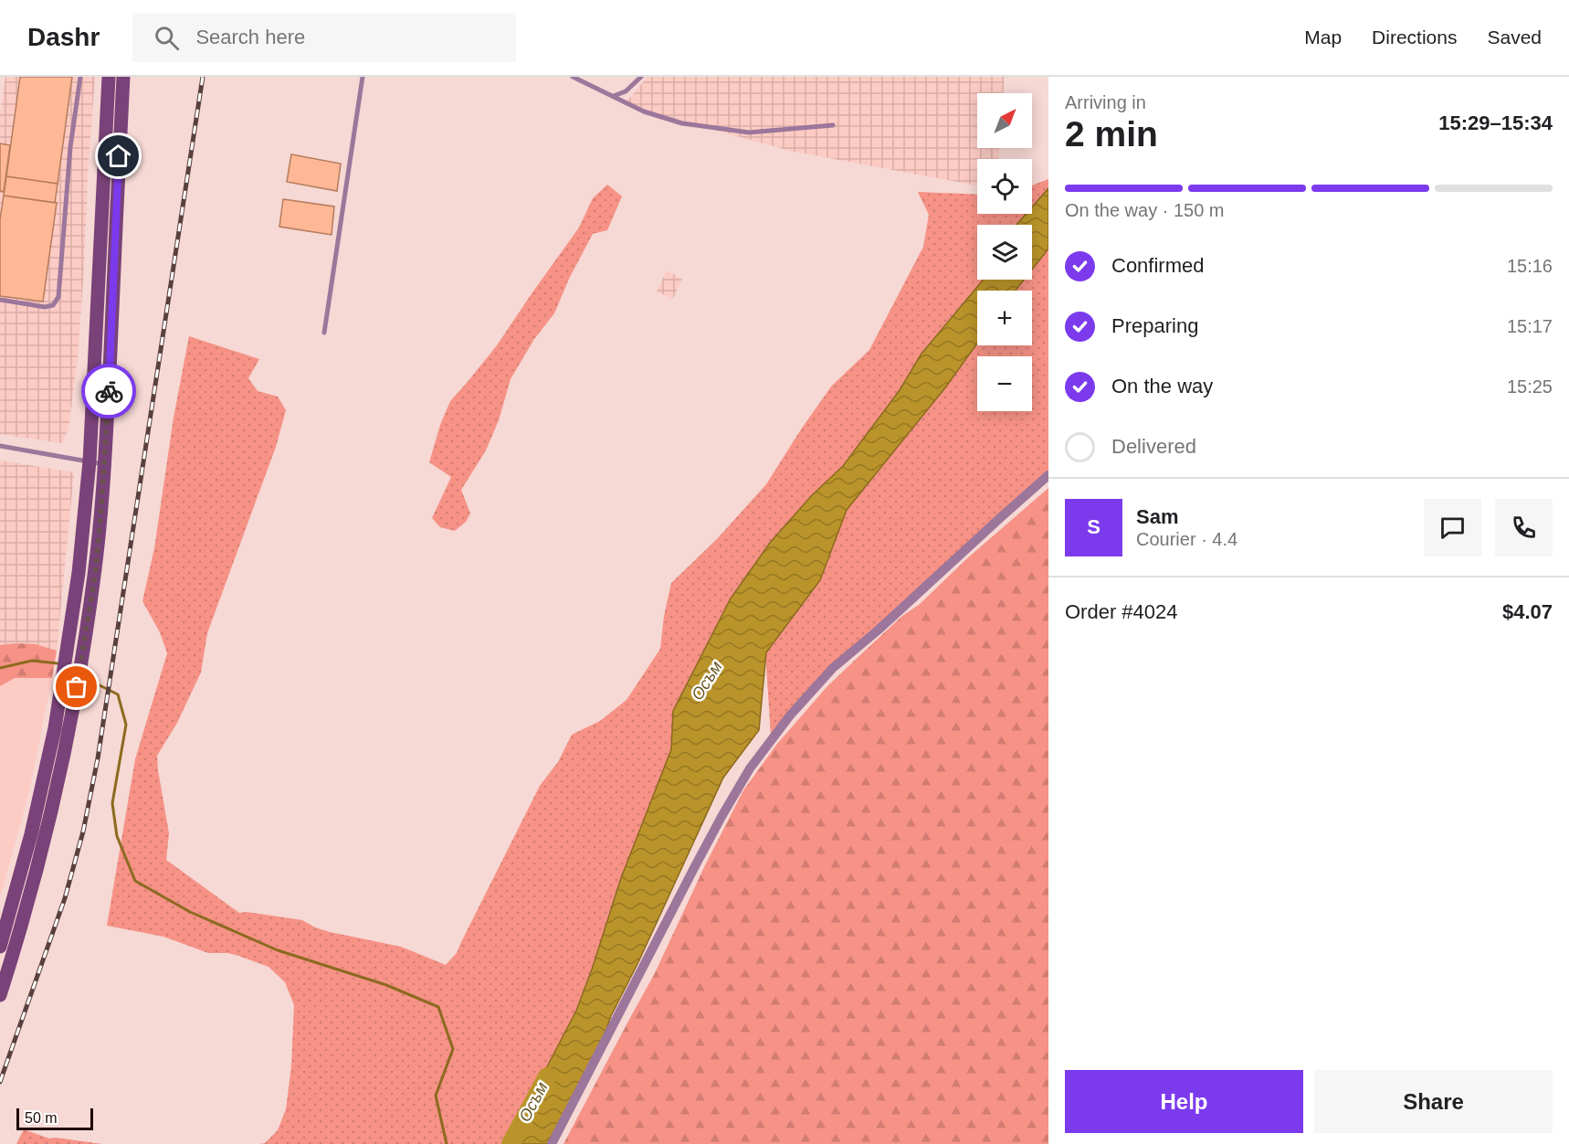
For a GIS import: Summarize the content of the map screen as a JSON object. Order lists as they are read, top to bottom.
{
  "water": ["Осъм"],
  "scale_bar": "50 m",
  "north": "top right",
  "page": {
    "header": "Dashr",
    "search": "Search here",
    "nav": ["Map", "Directions", "Saved"],
    "heading": ["2 min", "Arriving in", "15:29–15:34"],
    "panel": [
      "Sam",
      "Courier · 4.4",
      "Order #4024",
      "$4.07"
    ],
    "map_buttons": ["+", "−"],
    "bar": "On the way · 150 m",
    "list": [
      ["Confirmed", "15:16"],
      ["Preparing", "15:17"],
      ["On the way", "15:25"],
      "Delivered"
    ],
    "round": "S",
    "buttons": ["Help", "Share"],
    "scale": "50 m"
  }
}
